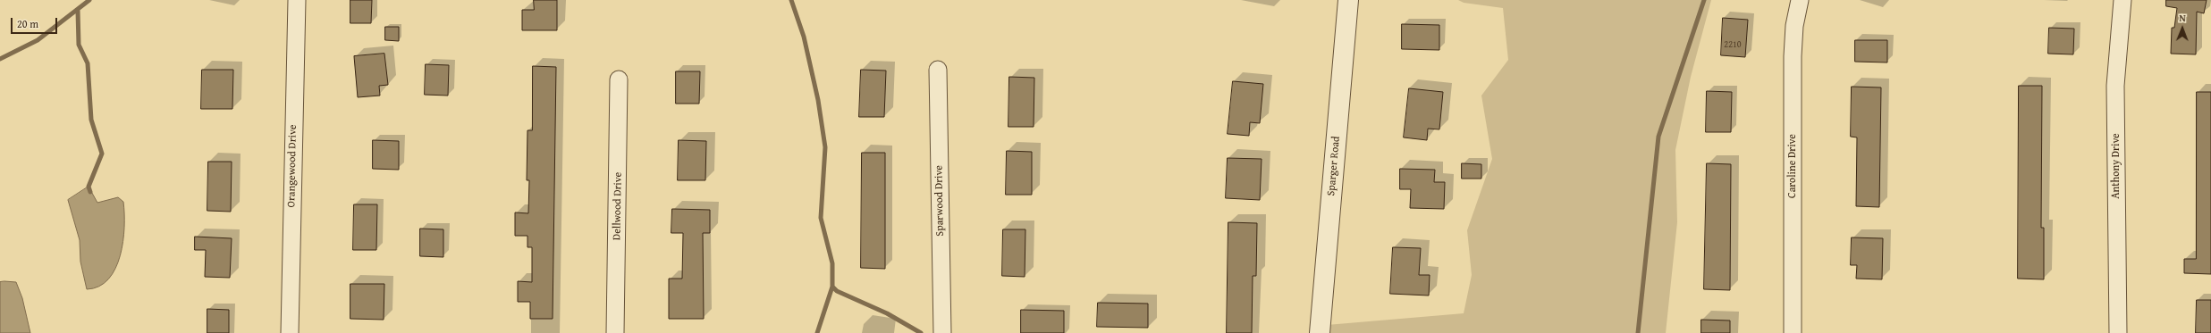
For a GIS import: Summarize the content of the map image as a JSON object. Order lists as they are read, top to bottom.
{
  "streets": {
    "street": [
      "Orangewood Drive",
      "Sparger Road",
      "Caroline Drive",
      "Anthony Drive",
      "Sparwood Drive",
      "Dellwood Drive"
    ]
  },
  "house_numbers": ["2210"],
  "scale_bar": "20 m",
  "north": "top"
}
